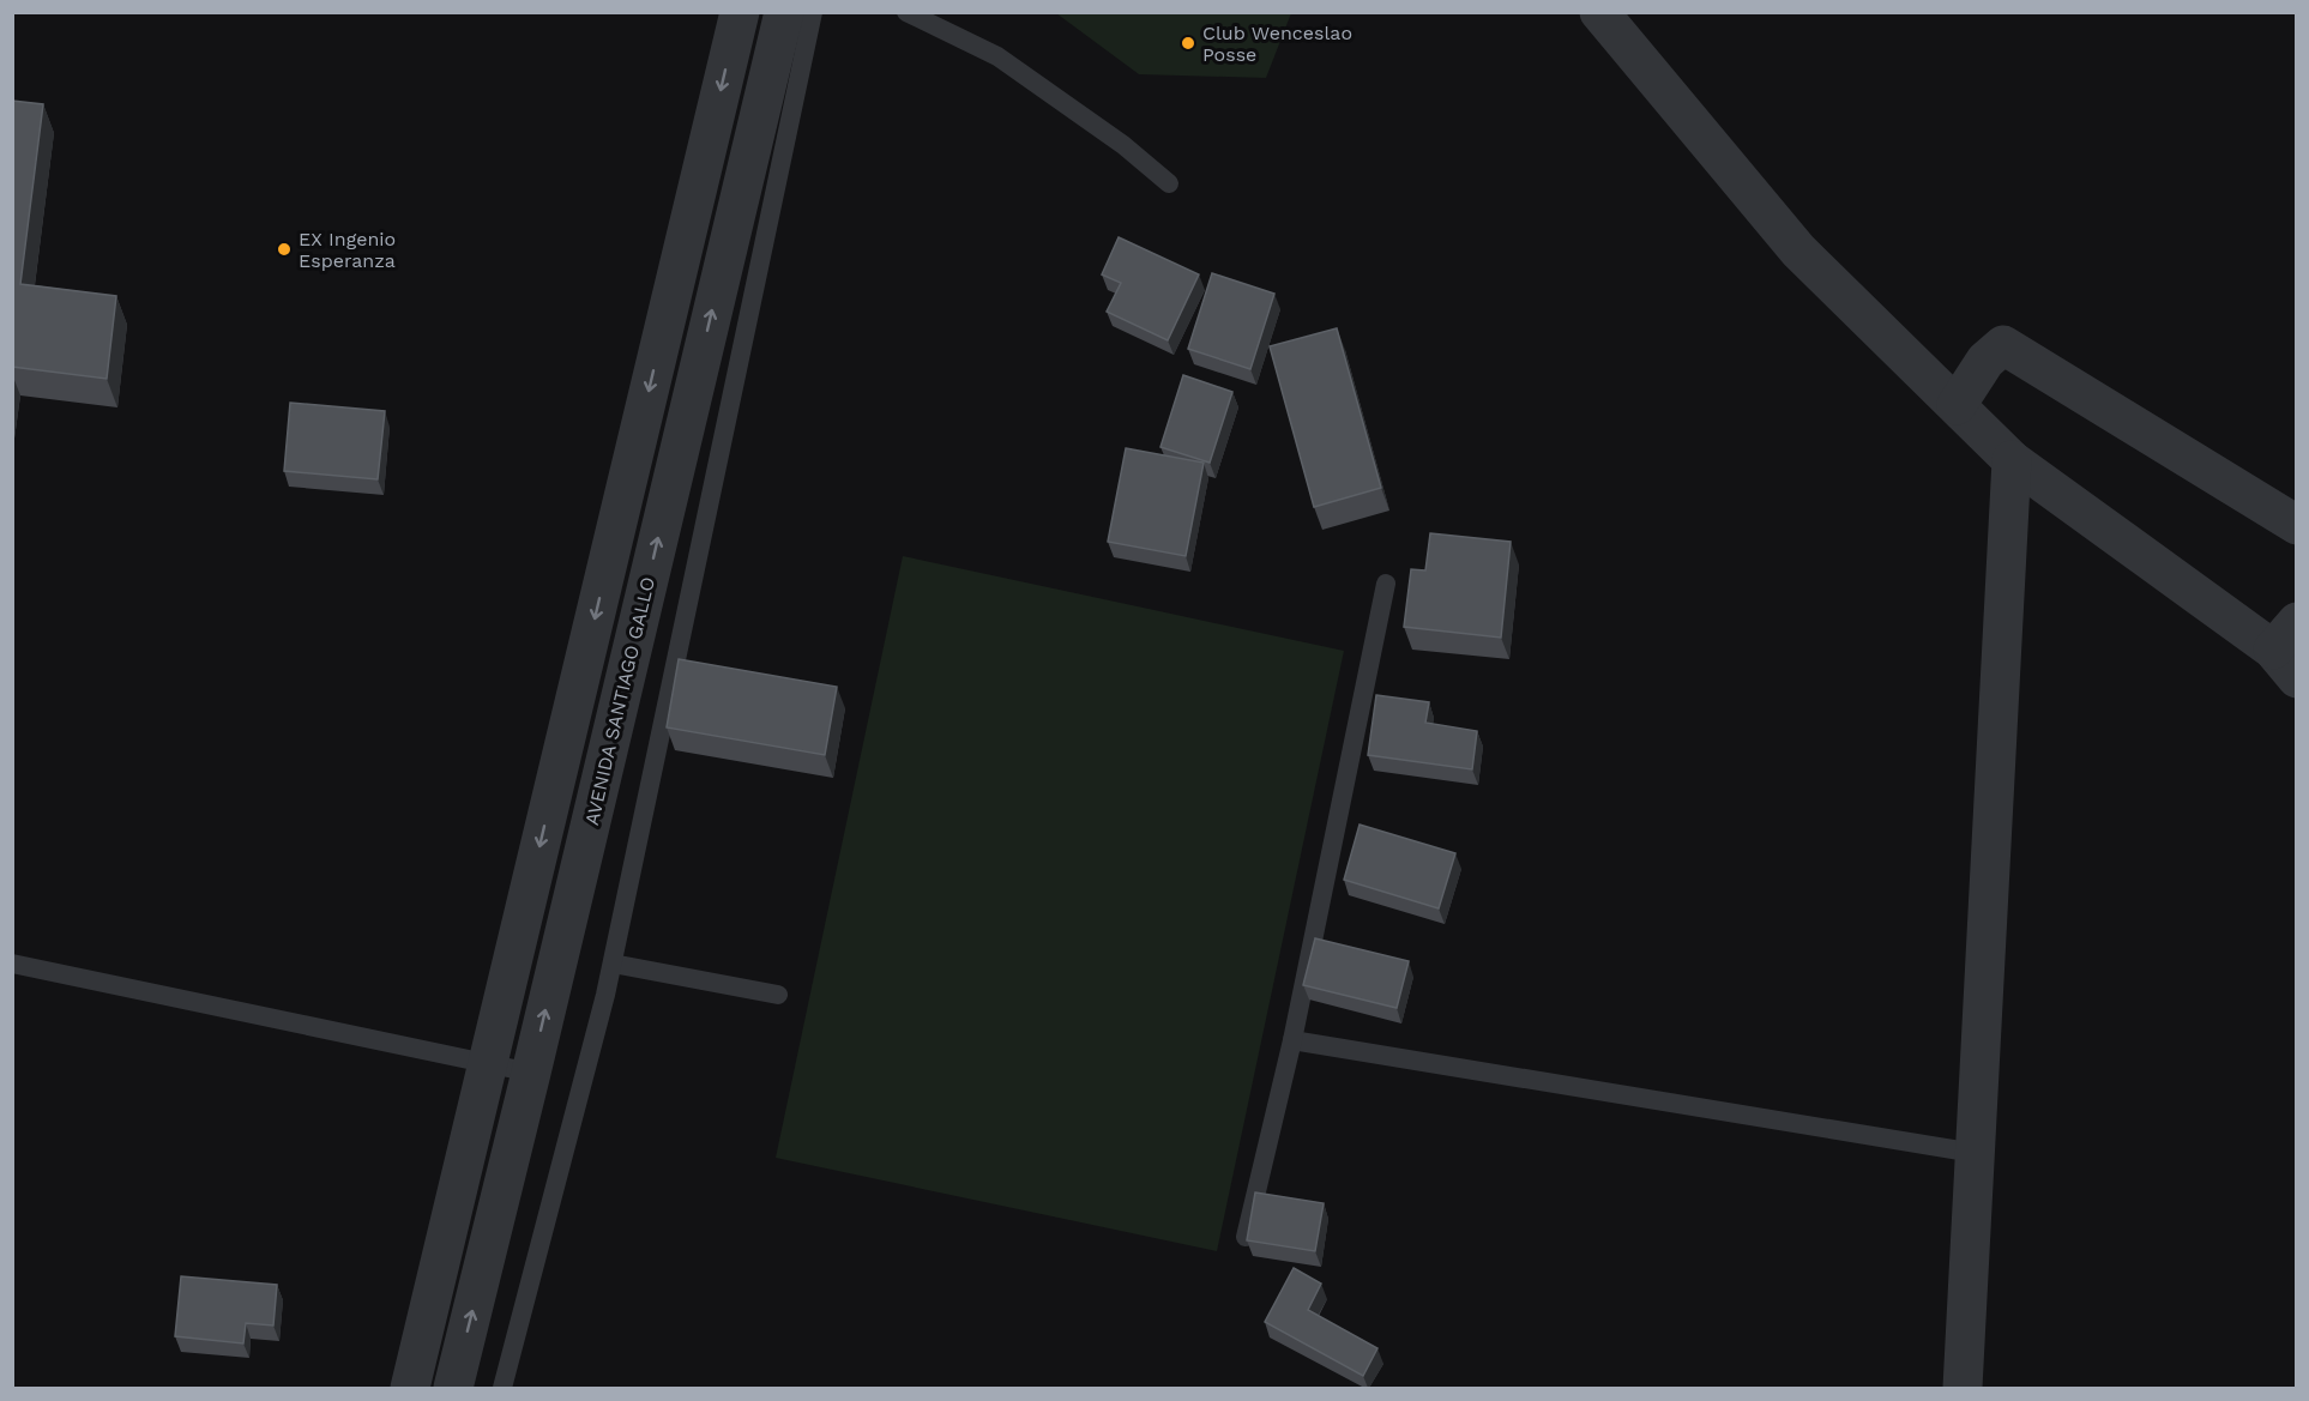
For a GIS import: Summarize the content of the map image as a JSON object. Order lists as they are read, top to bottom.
{
  "streets": {
    "street": ["AVENIDA SANTIAGO GALLO"]
  },
  "places": ["Club Wenceslao Posse", "EX Ingenio Esperanza"]
}
